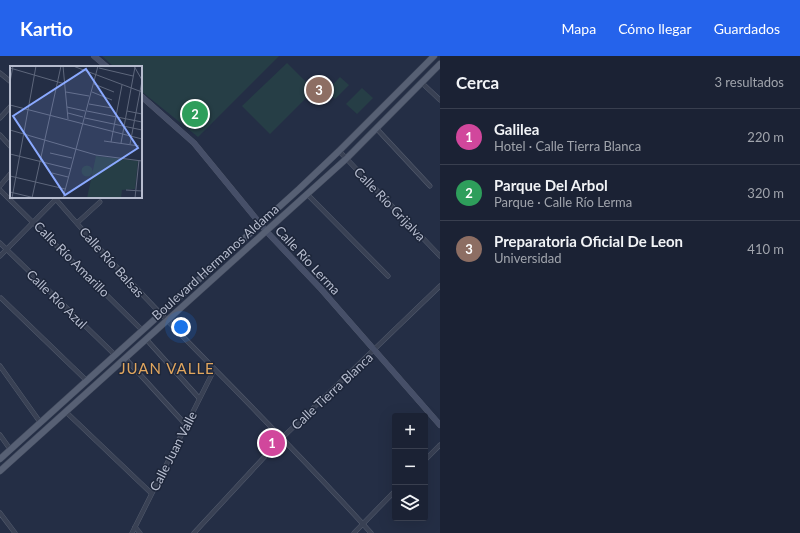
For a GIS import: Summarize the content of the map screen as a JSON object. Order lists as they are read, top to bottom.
{
  "streets": {
    "main road": ["Boulevard Hermanos Aldama"],
    "street": [
      "Calle Río Grijalva",
      "Calle Río Amarillo",
      "Calle Río Lerma",
      "Calle Río Balsas",
      "Calle Río Azul",
      "Calle Tierra Blanca",
      "Calle Juan Valle"
    ]
  },
  "crossings": [
    ["Calle Río Grijalva", "Boulevard Hermanos Aldama"],
    ["Calle Río Amarillo", "Boulevard Hermanos Aldama"],
    ["Calle Río Lerma", "Boulevard Hermanos Aldama"],
    ["Calle Río Lerma", "Calle Tierra Blanca"],
    ["Calle Río Balsas", "Boulevard Hermanos Aldama"],
    ["Calle Río Balsas", "Calle Tierra Blanca"],
    ["Calle Río Balsas", "Calle Juan Valle"],
    ["Boulevard Hermanos Aldama", "Calle Río Azul"]
  ],
  "districts": ["JUAN VALLE"],
  "page": {
    "header": "Kartio",
    "nav": ["Mapa", "Cómo llegar", "Guardados"],
    "heading": ["Cerca", "3 resultados"],
    "pins": ["3", "2", "1"],
    "list": [
      {
        "mark": "1",
        "name": "Galilea",
        "note": "Hotel · Calle Tierra Blanca",
        "value": "220 m"
      },
      {
        "mark": "2",
        "name": "Parque Del Arbol",
        "note": "Parque · Calle Río Lerma",
        "value": "320 m"
      },
      {
        "mark": "3",
        "name": "Preparatoria Oficial De Leon",
        "note": "Universidad",
        "value": "410 m"
      }
    ],
    "map_buttons": ["+", "−"]
  }
}
